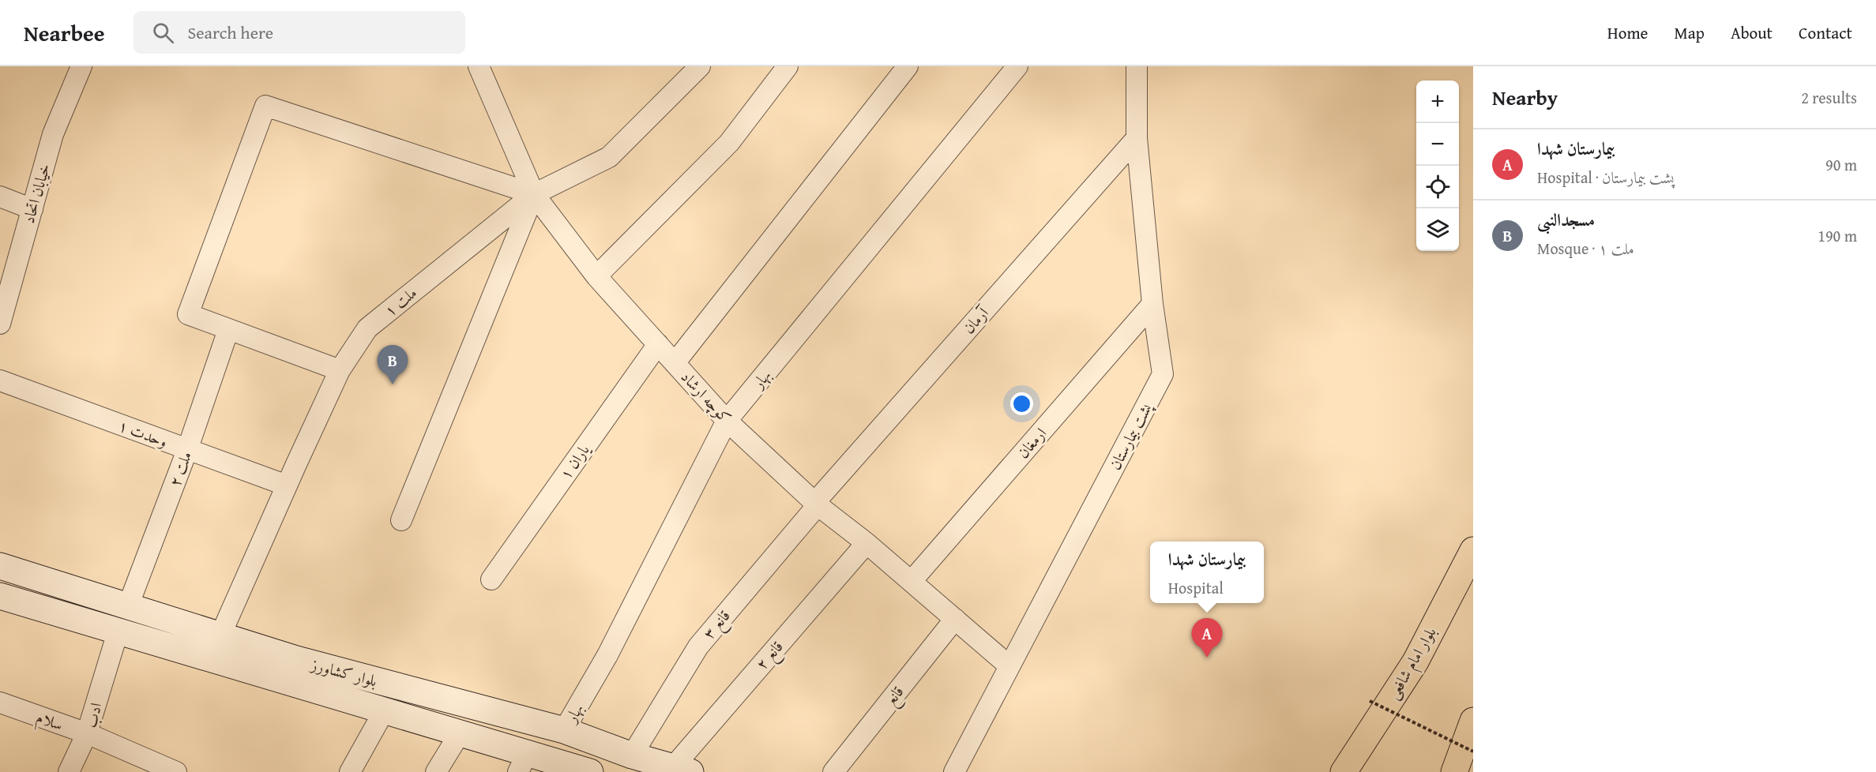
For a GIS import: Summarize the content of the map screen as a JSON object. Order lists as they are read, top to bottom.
{
  "streets": {
    "main road": ["بلوار امام شافعی", "بلوار کشاورز"],
    "street": [
      "خیابان اتحاد",
      "ملت ۱",
      "آرمان",
      "بهار",
      "کوچه ارشاد",
      "وحدت ۱",
      "پشت بیمارستان",
      "ارمغان",
      "یاران ۱",
      "ملت ۲",
      "قانع ۳",
      "قانع ۲",
      "قانع",
      "ادب",
      "سلام"
    ]
  },
  "crossings": [
    ["ملت ۱", "کوچه ارشاد"],
    ["ملت ۱", "وحدت ۱"],
    ["ملت ۱", "بلوار کشاورز"],
    ["آرمان", "کوچه ارشاد"],
    ["آرمان", "پشت بیمارستان"],
    ["آرمان", "قانع ۳"],
    ["بهار", "کوچه ارشاد"],
    ["بهار", "بلوار کشاورز"],
    ["کوچه ارشاد", "پشت بیمارستان"],
    ["کوچه ارشاد", "ارمغان"],
    ["کوچه ارشاد", "یاران ۱"],
    ["کوچه ارشاد", "قانع ۳"],
    ["کوچه ارشاد", "قانع ۲"],
    ["کوچه ارشاد", "قانع"],
    ["وحدت ۱", "ملت ۲"],
    ["پشت بیمارستان", "ارمغان"],
    ["ملت ۲", "بلوار کشاورز"],
    ["قانع ۳", "بلوار کشاورز"],
    ["قانع ۲", "بلوار کشاورز"],
    ["بلوار کشاورز", "ادب"],
    ["ادب", "سلام"]
  ],
  "page": {
    "header": "Nearbee",
    "search": "Search here",
    "nav": [
      "Home",
      "Map",
      "About",
      "Contact"
    ],
    "heading": ["Nearby", "2 results"],
    "map_buttons": ["+", "−"],
    "list": [
      {
        "mark": "A",
        "name": "بیمارستان شهدا",
        "note": "Hospital · پشت بیمارستان",
        "value": "90 m"
      },
      {
        "mark": "B",
        "name": "مسجدالنبی",
        "note": "Mosque · ملت ۱",
        "value": "190 m"
      }
    ],
    "pins": ["B", "A"],
    "popup": ["بیمارستان شهدا", "Hospital"]
  }
}
